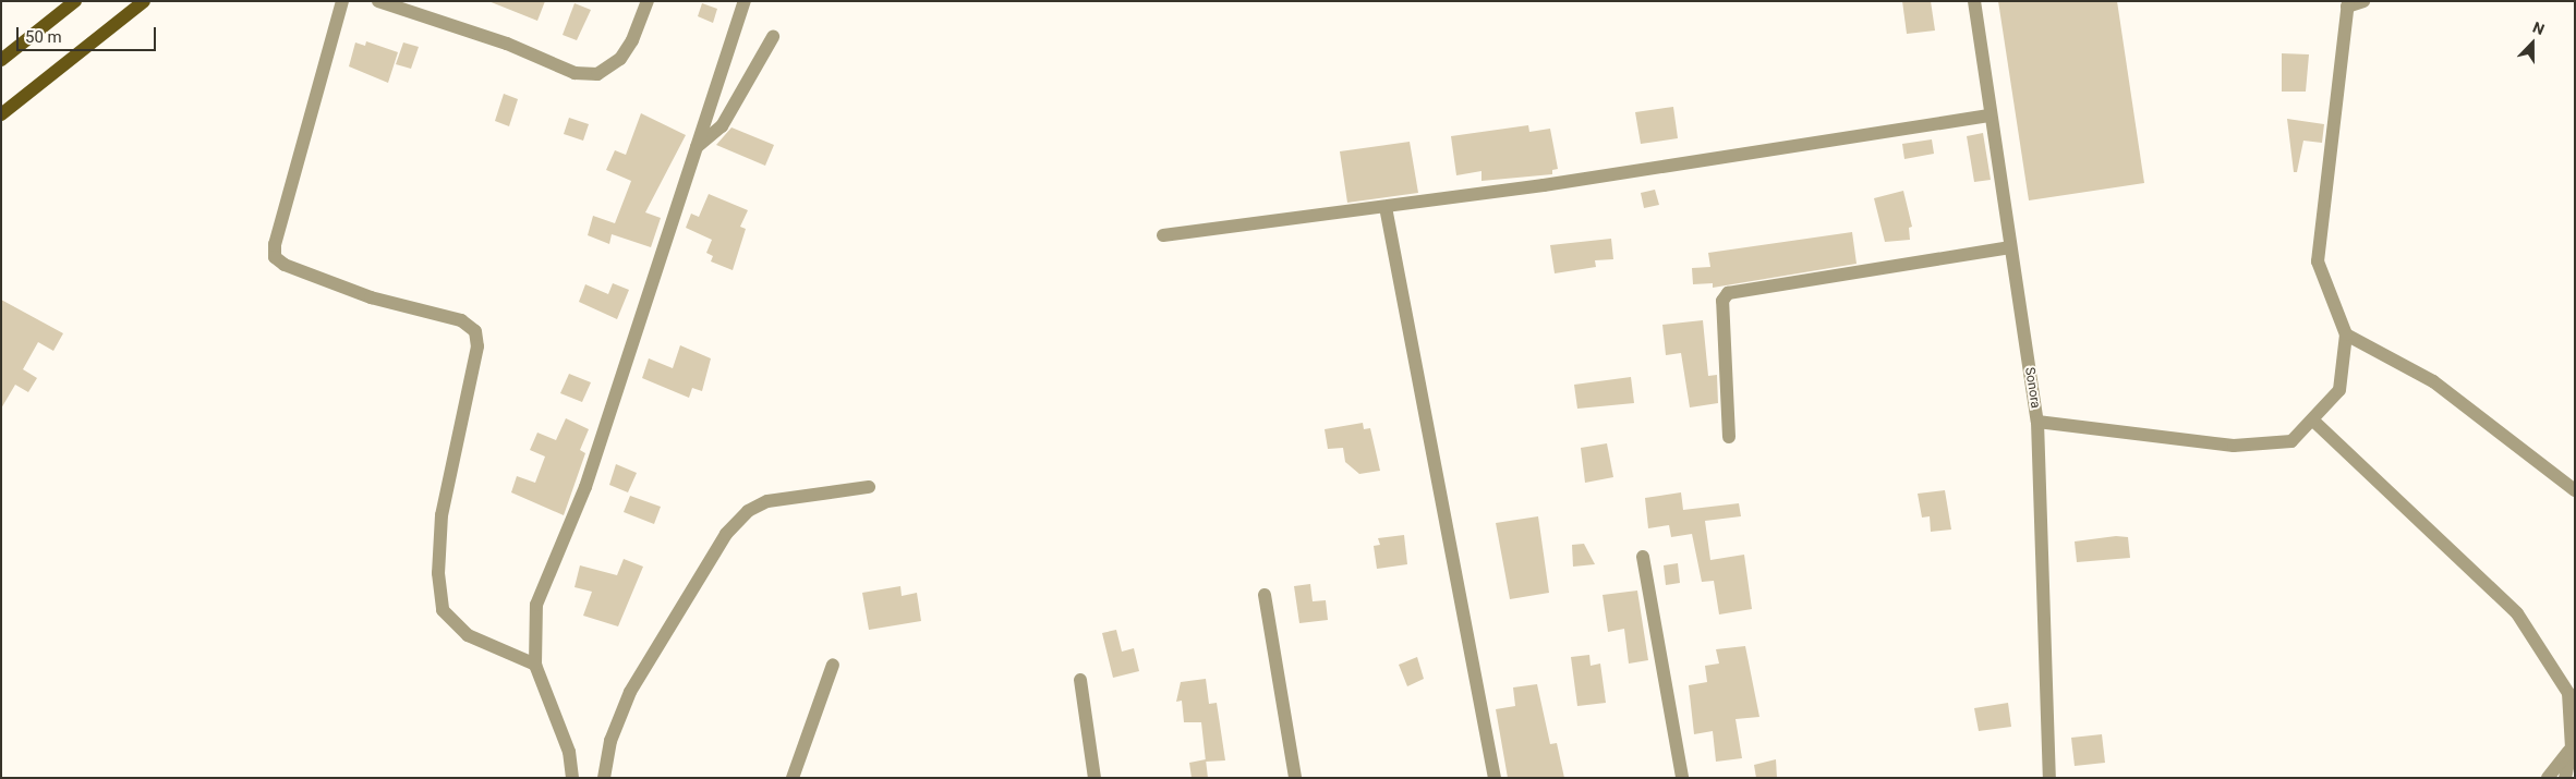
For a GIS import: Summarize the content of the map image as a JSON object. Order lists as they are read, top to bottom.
{
  "streets": {
    "street": ["Sonora"]
  },
  "scale_bar": "50 m",
  "north": "top"
}
